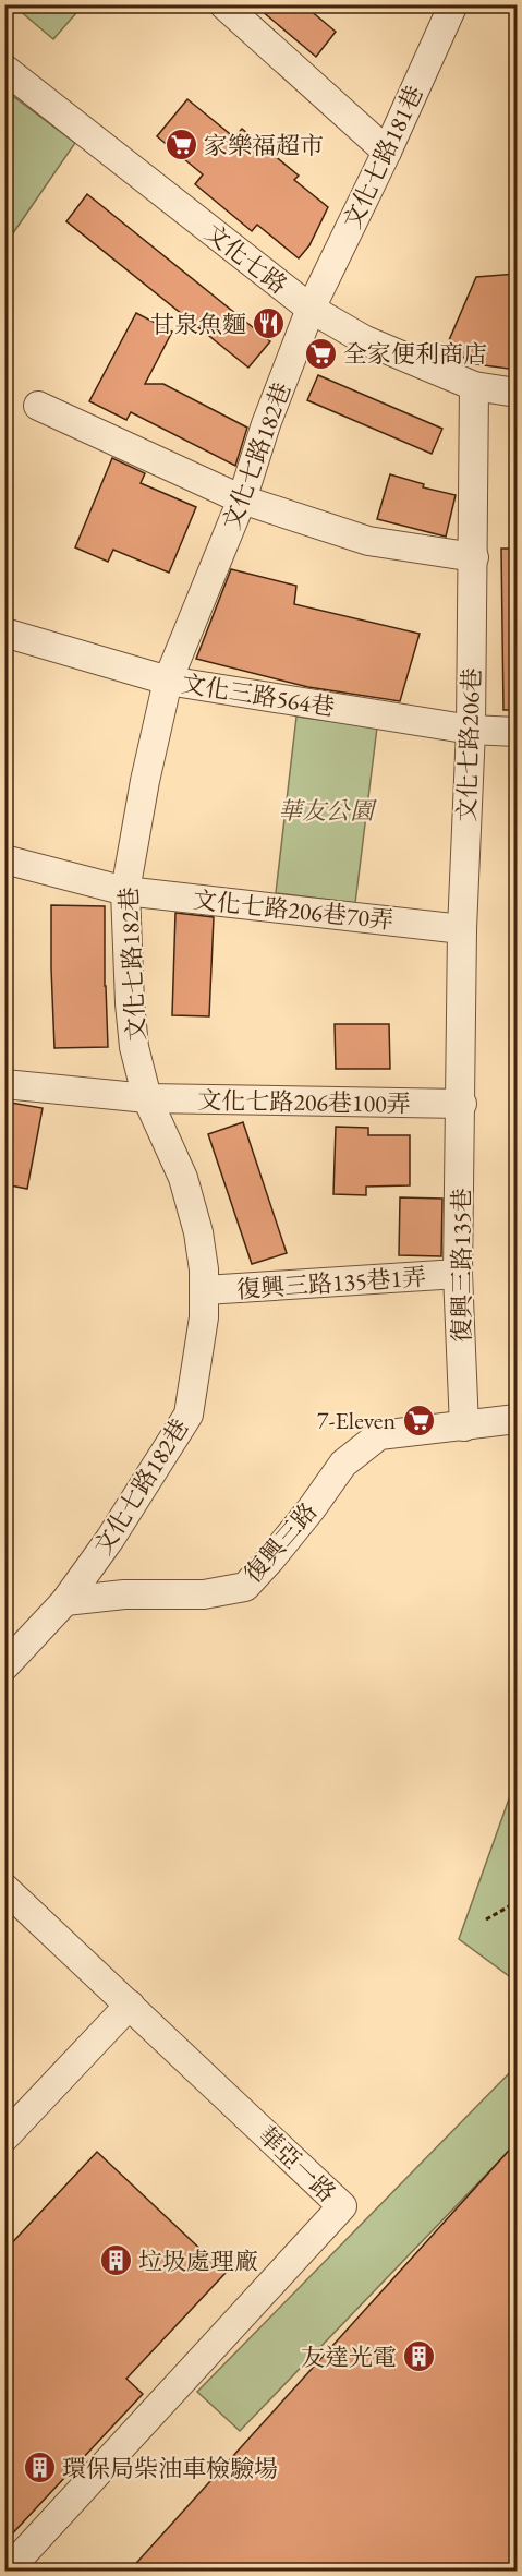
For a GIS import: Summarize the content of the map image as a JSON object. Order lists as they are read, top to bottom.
{
  "streets": {
    "street": [
      "文化七路181巷",
      "文化七路",
      "文化七路182巷",
      "文化三路564巷",
      "文化七路206巷",
      "文化七路206巷70弄",
      "文化七路206巷100弄",
      "復興三路135巷",
      "復興三路135巷1弄",
      "復興三路",
      "華亞一路"
    ]
  },
  "crossings": [
    ["文化七路181巷", "文化七路"],
    ["文化七路181巷", "文化七路182巷"],
    ["文化七路", "文化七路182巷"],
    ["文化七路", "文化七路206巷"],
    ["文化七路182巷", "文化三路564巷"],
    ["文化七路182巷", "文化七路206巷70弄"],
    ["文化七路182巷", "文化七路206巷100弄"],
    ["文化七路182巷", "復興三路135巷1弄"],
    ["文化七路182巷", "復興三路"],
    ["文化三路564巷", "文化七路206巷"],
    ["文化七路206巷", "文化七路206巷70弄"],
    ["文化七路206巷", "文化七路206巷100弄"],
    ["文化七路206巷", "復興三路135巷"],
    ["文化七路206巷100弄", "復興三路135巷"],
    ["復興三路135巷", "復興三路135巷1弄"],
    ["復興三路135巷", "復興三路"]
  ],
  "parks": ["華友公園"],
  "places": {
    "supermarket": ["家樂福超市", "全家便利商店", "7-Eleven"],
    "restaurant": ["甘泉魚麵"],
    "building": ["垃圾處理廠", "友達光電", "環保局柴油車檢驗場"]
  }
}
